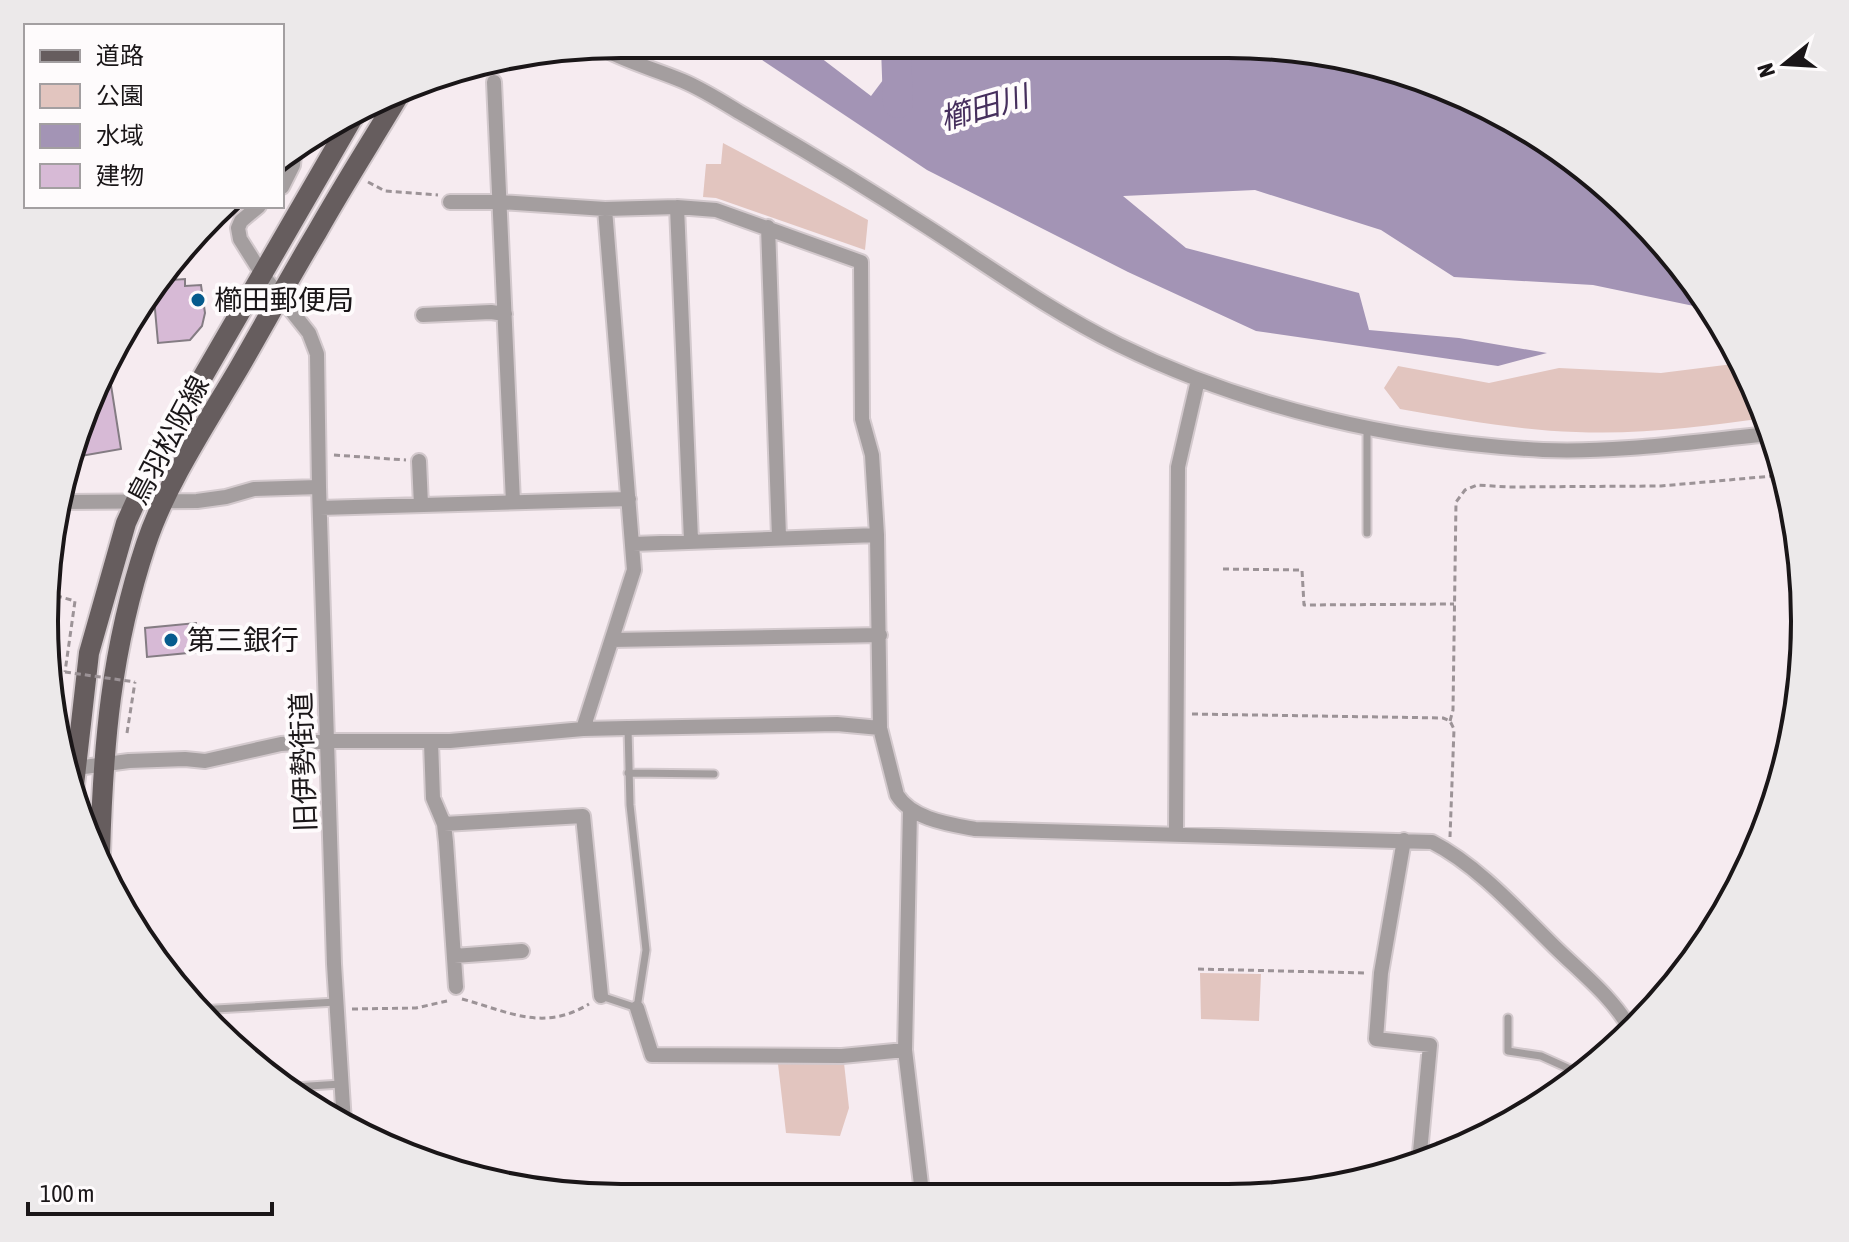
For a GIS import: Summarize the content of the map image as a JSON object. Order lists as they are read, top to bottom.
{
  "streets": {
    "main road": ["鳥羽松阪線"],
    "street": ["旧伊勢街道"]
  },
  "crossings": [
    ["鳥羽松阪線", "旧伊勢街道"]
  ],
  "water": ["櫛田川"],
  "places": ["櫛田郵便局", "第三銀行"],
  "legend": [
    "道路",
    "公園",
    "水域",
    "建物"
  ],
  "scale_bar": "100 m",
  "north": "left"
}
